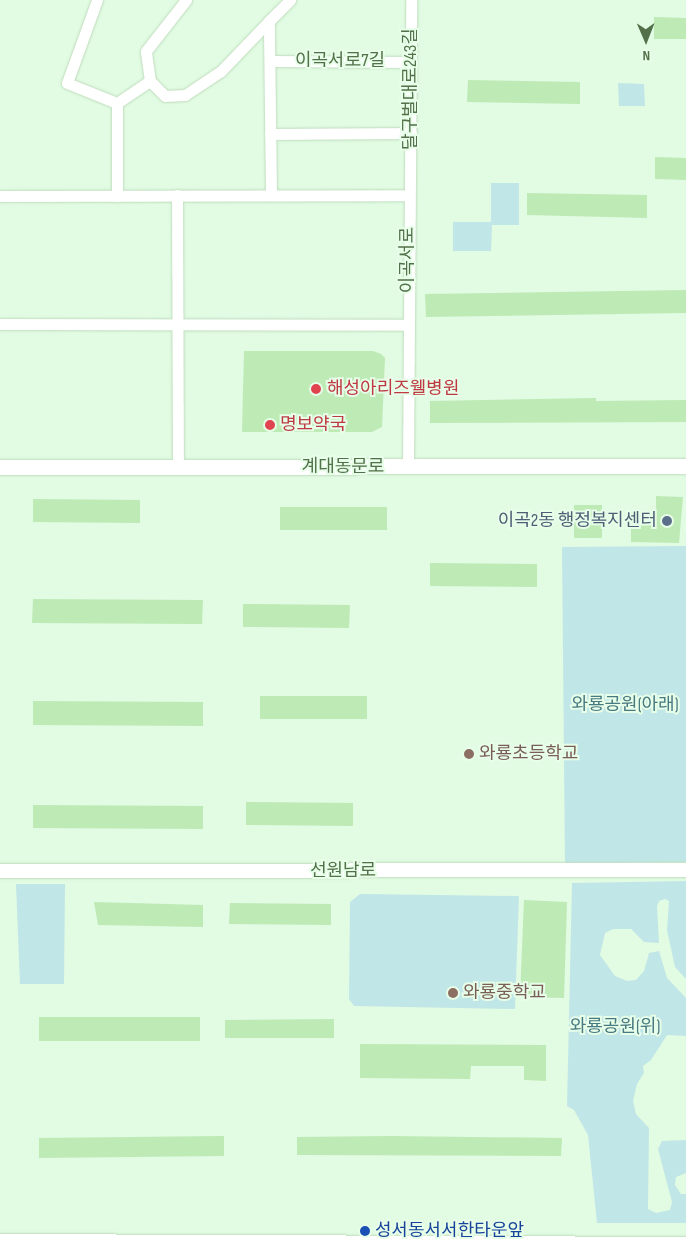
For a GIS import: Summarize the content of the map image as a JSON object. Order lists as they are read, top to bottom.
{
  "streets": {
    "main road": ["계대동문로"],
    "street": [
      "이곡서로7길",
      "달구벌대로243길",
      "이곡서로",
      "선원남로"
    ]
  },
  "crossings": [
    ["이곡서로7길", "달구벌대로243길"],
    ["달구벌대로243길", "이곡서로"],
    ["이곡서로", "계대동문로"]
  ],
  "parks": ["와룡공원(아래)", "와룡공원(위)"],
  "places": [
    "해성아리즈웰병원",
    "명보약국",
    "이곡2동 행정복지센터",
    "와룡초등학교",
    "와룡중학교",
    "성서동서서한타운앞"
  ],
  "north": "bottom"
}
